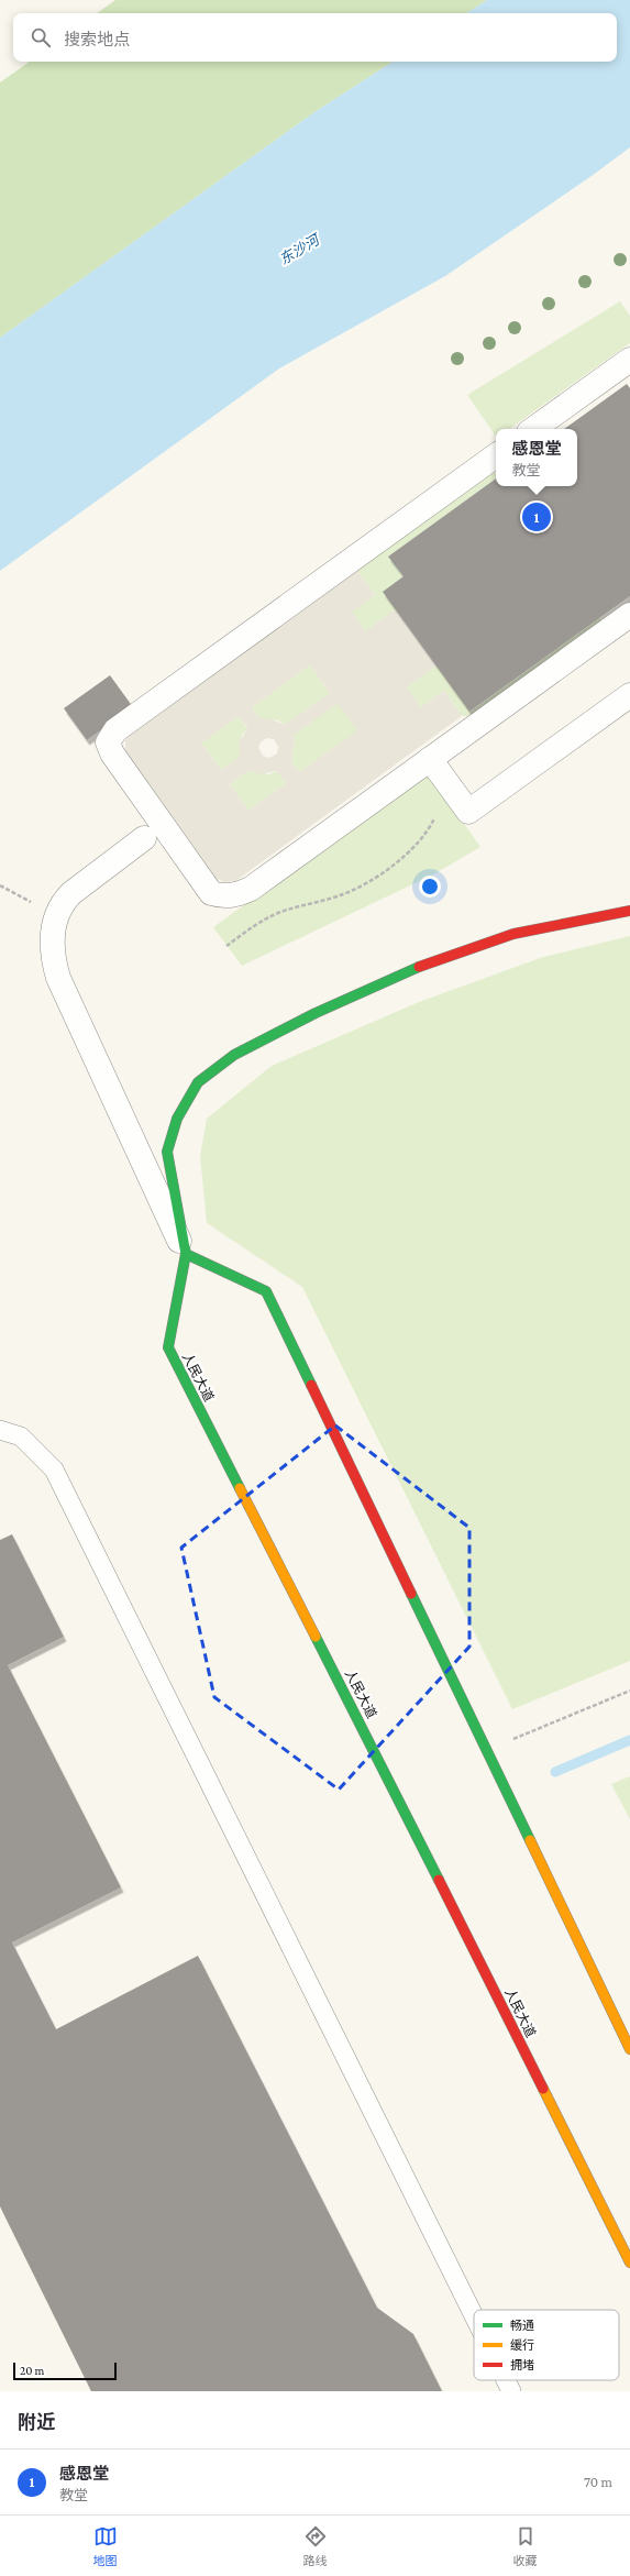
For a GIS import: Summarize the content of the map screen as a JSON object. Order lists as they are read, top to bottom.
{
  "streets": {
    "street": ["人民大道"]
  },
  "water": ["东沙河"],
  "legend": ["畅通", "缓行", "拥堵"],
  "scale_bar": "20 m",
  "page": {
    "search": "搜索地点",
    "popup": ["感恩堂", "教堂"],
    "pins": "1",
    "scale": "20 m",
    "heading": "附近",
    "list": [
      {
        "mark": "1",
        "name": "感恩堂",
        "note": "教堂",
        "value": "70 m"
      }
    ],
    "nav": ["地图", "路线", "收藏"]
  }
}
